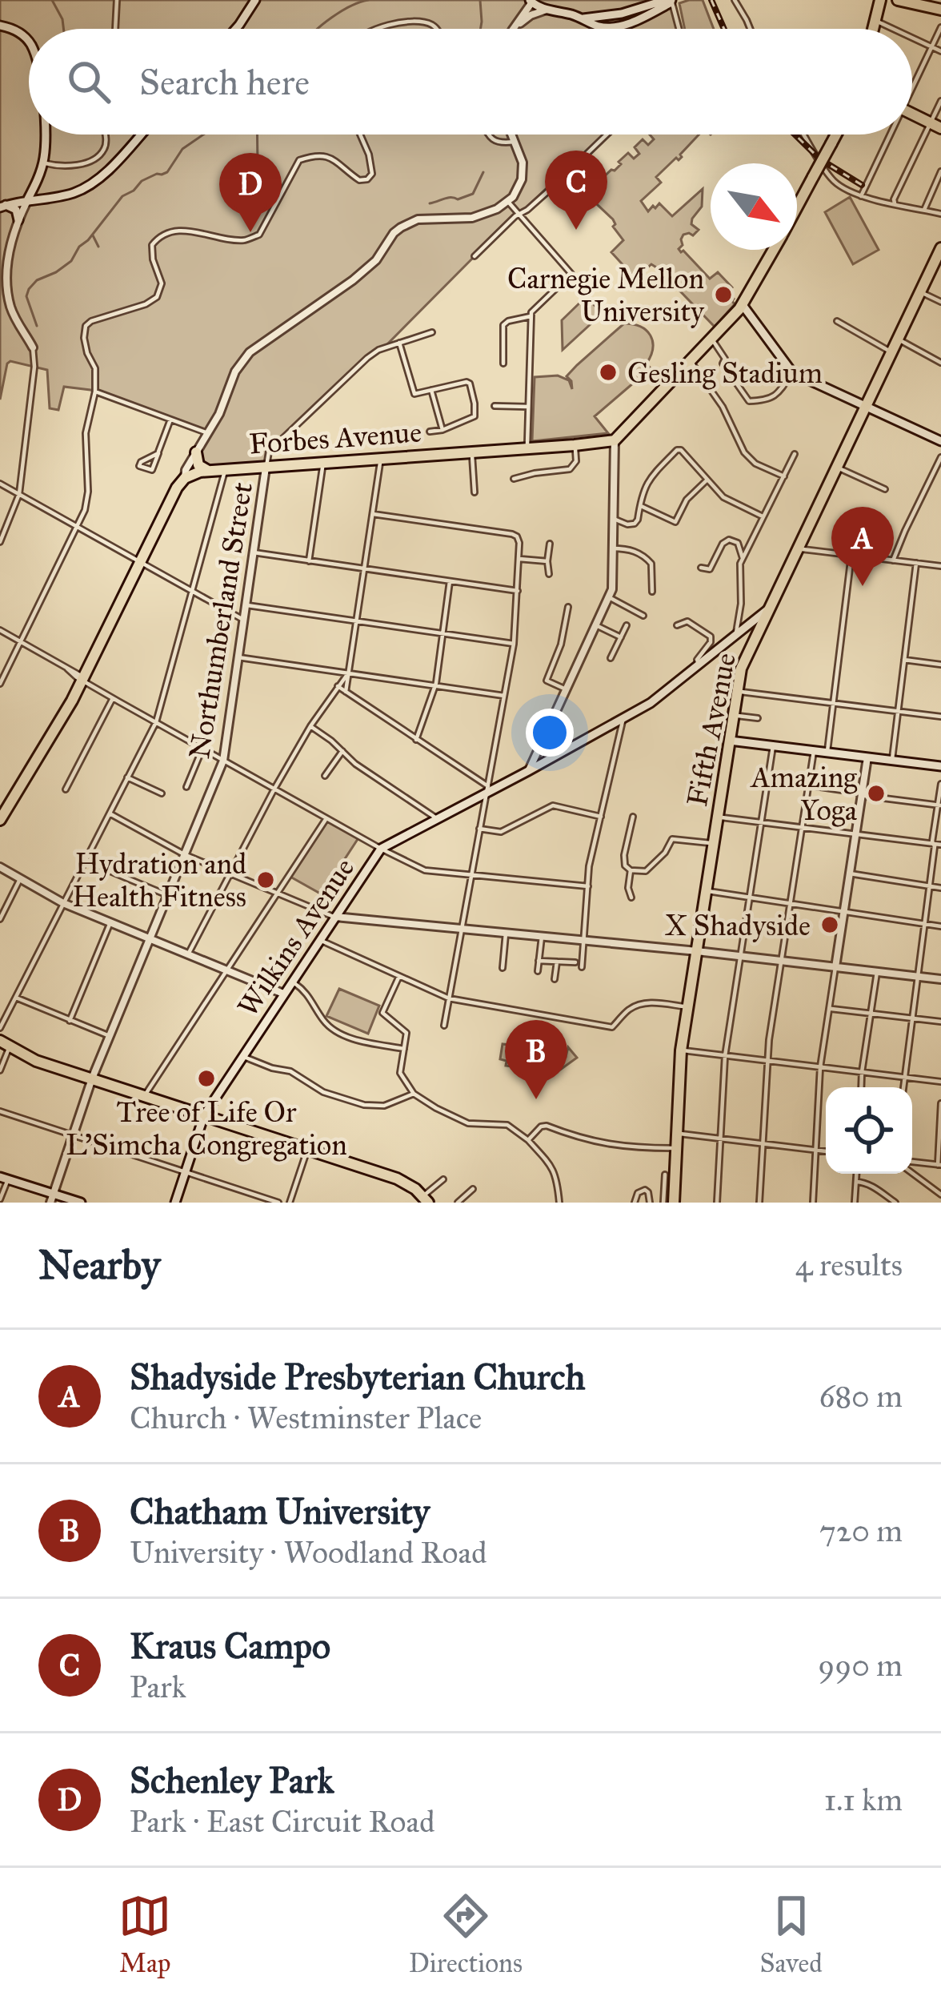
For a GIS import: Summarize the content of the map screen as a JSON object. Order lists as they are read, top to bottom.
{
  "streets": {
    "main road": ["Forbes Avenue", "Fifth Avenue", "Wilkins Avenue"],
    "street": ["Northumberland Street"]
  },
  "crossings": [
    ["Forbes Avenue", "Northumberland Street"],
    ["Fifth Avenue", "Wilkins Avenue"]
  ],
  "places": [
    "Carnegie Mellon University",
    "Gesling Stadium",
    "Amazing Yoga",
    "Hydration and Health Fitness",
    "X Shadyside",
    "Tree of Life Or L'Simcha Congregation"
  ],
  "north": "bottom right",
  "page": {
    "search": "Search here",
    "pins": [
      "C",
      "D",
      "A",
      "B"
    ],
    "heading": ["Nearby", "4 results"],
    "list": [
      {
        "mark": "A",
        "name": "Shadyside Presbyterian Church",
        "note": "Church · Westminster Place",
        "value": "680 m"
      },
      {
        "mark": "B",
        "name": "Chatham University",
        "note": "University · Woodland Road",
        "value": "720 m"
      },
      {
        "mark": "C",
        "name": "Kraus Campo",
        "note": "Park",
        "value": "990 m"
      },
      {
        "mark": "D",
        "name": "Schenley Park",
        "note": "Park · East Circuit Road",
        "value": "1.1 km"
      }
    ],
    "nav": ["Map", "Directions", "Saved"]
  }
}
